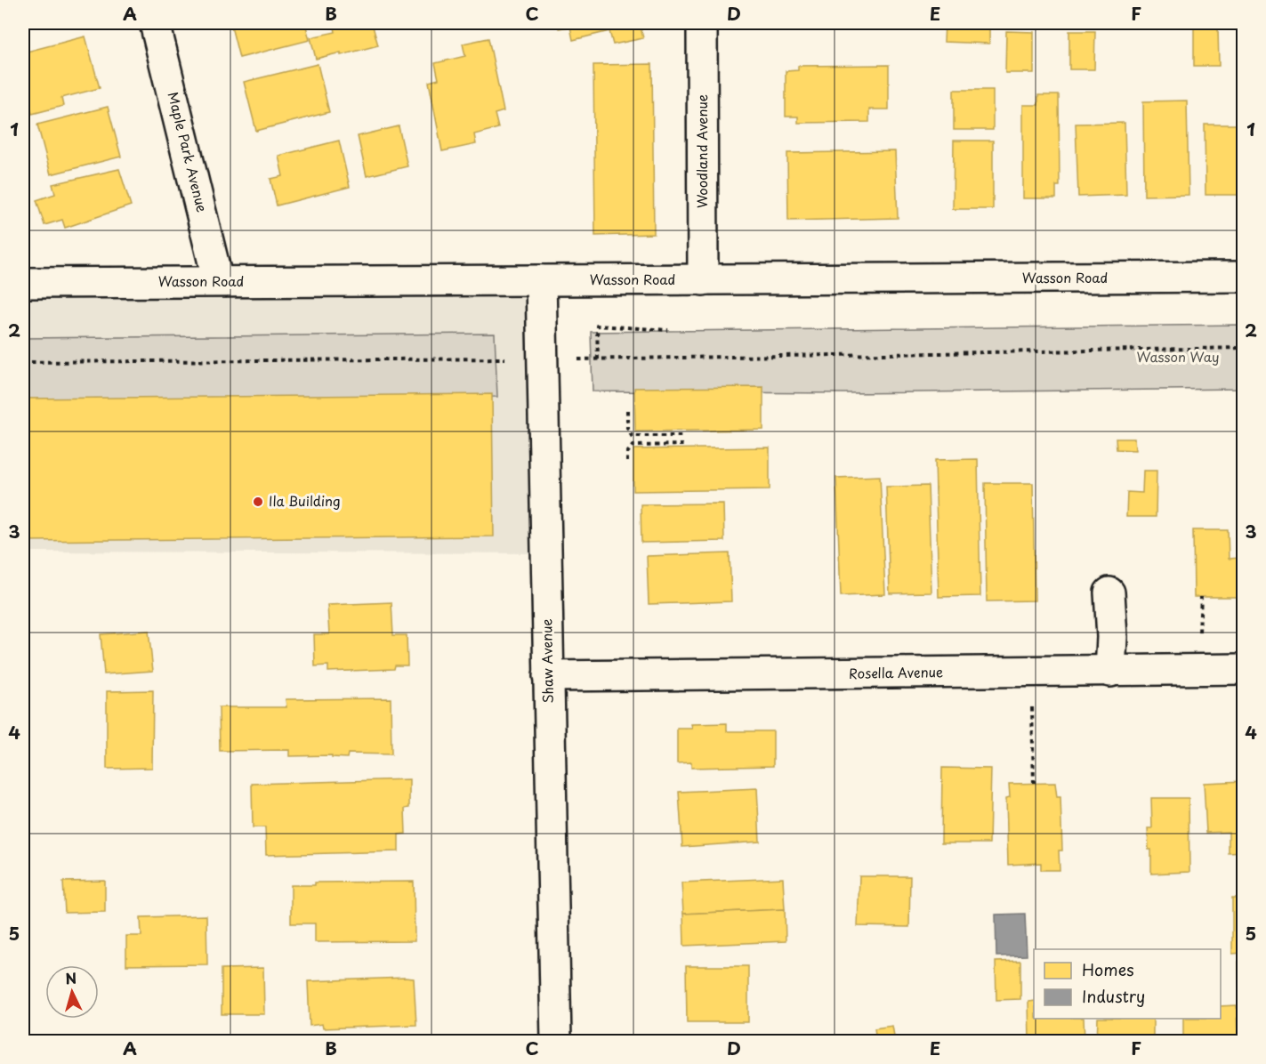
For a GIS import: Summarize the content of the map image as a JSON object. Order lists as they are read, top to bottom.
{
  "streets": {
    "street": [
      "Woodland Avenue",
      "Maple Park Avenue",
      "Wasson Road",
      "Shaw Avenue",
      "Rosella Avenue"
    ]
  },
  "crossings": [
    ["Woodland Avenue", "Wasson Road"],
    ["Maple Park Avenue", "Wasson Road"],
    ["Wasson Road", "Shaw Avenue"],
    ["Shaw Avenue", "Rosella Avenue"]
  ],
  "parks": ["Wasson Way"],
  "places": ["Ila Building"],
  "legend": ["Homes", "Industry"],
  "north": "top",
  "grid": {
    "columns": [
      "A",
      "B",
      "C",
      "D",
      "E",
      "F"
    ],
    "rows": [
      "1",
      "2",
      "3",
      "4",
      "5"
    ]
  }
}
